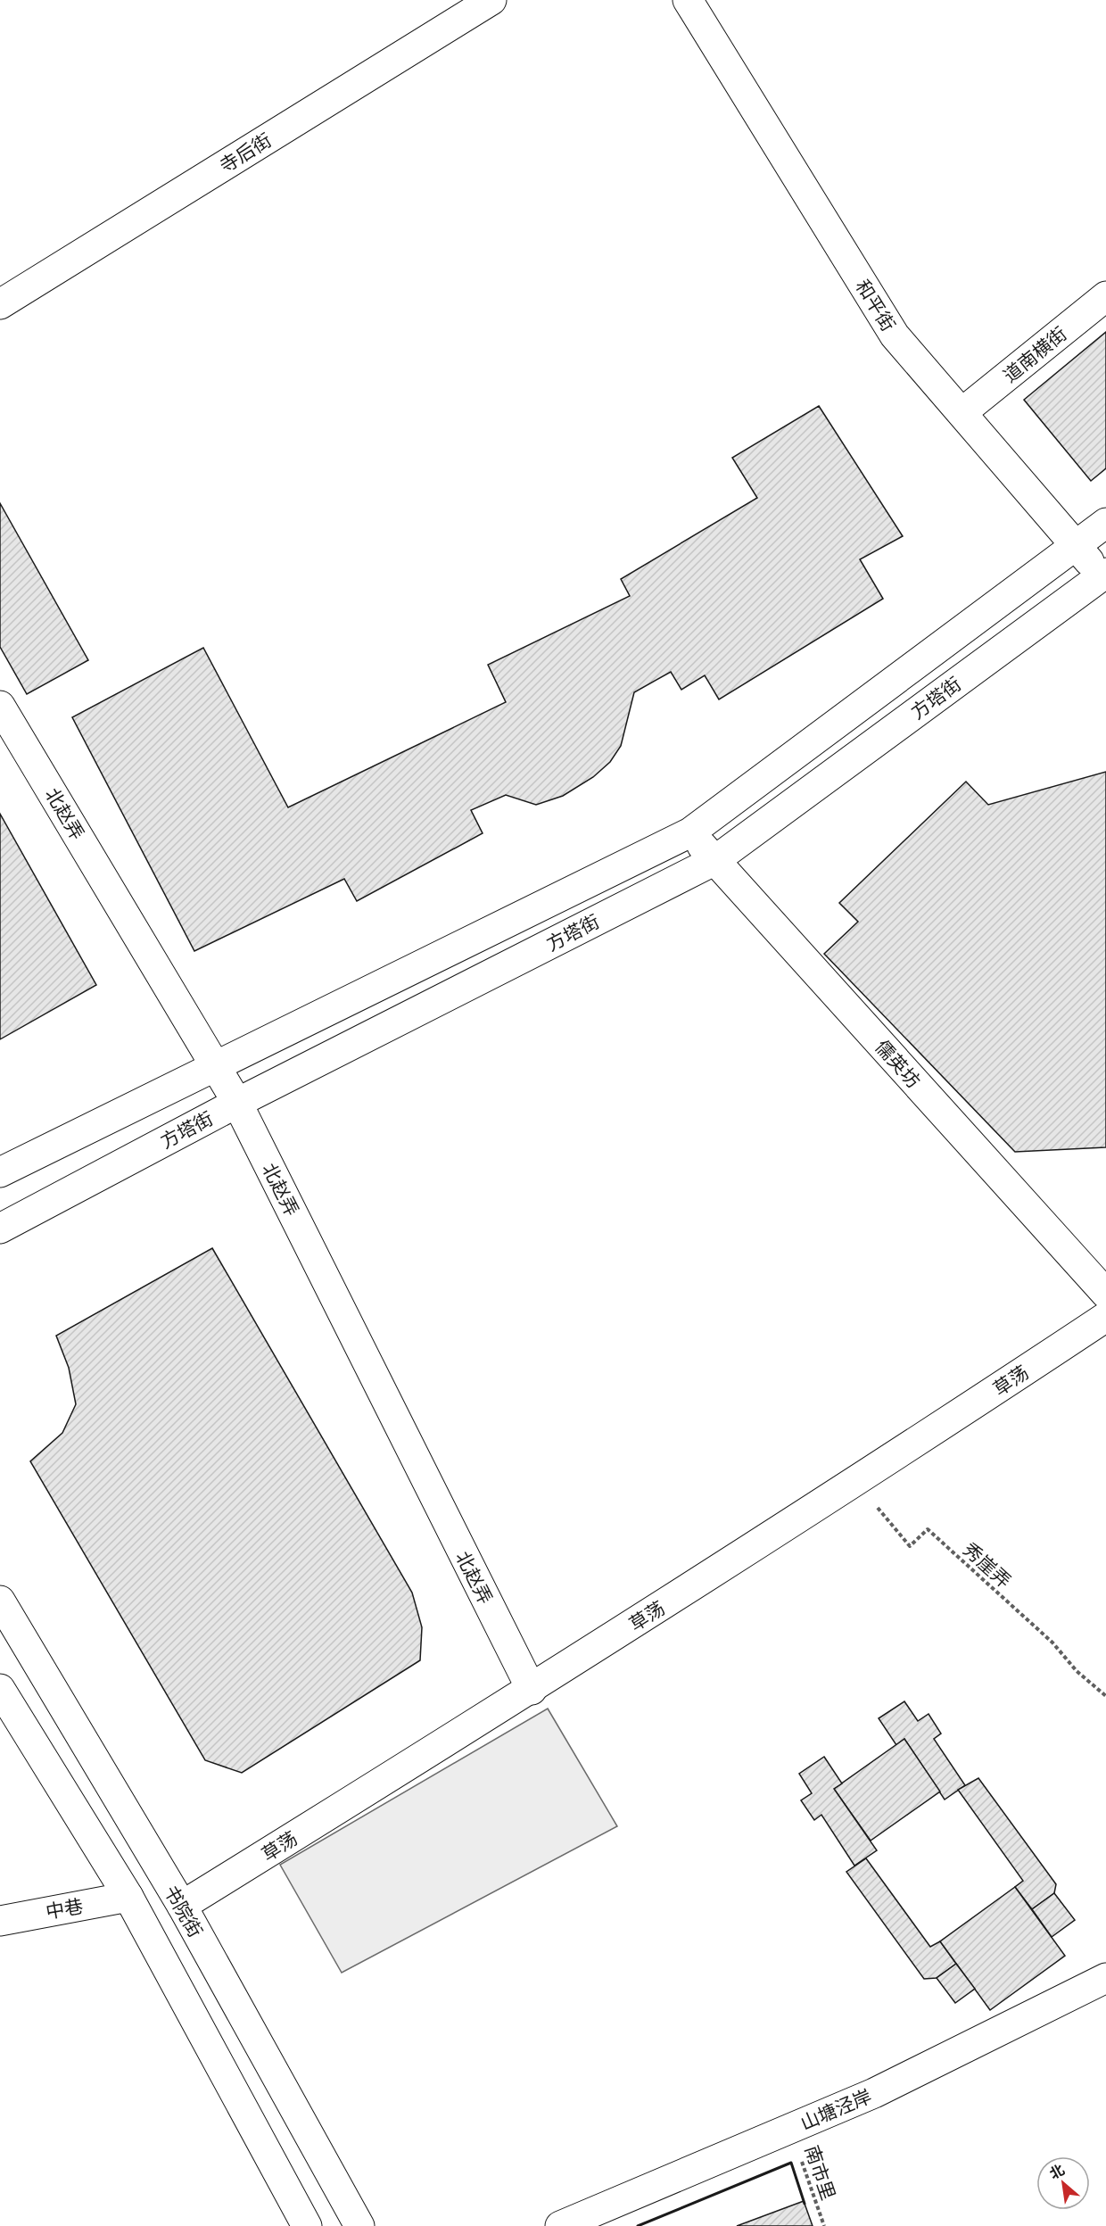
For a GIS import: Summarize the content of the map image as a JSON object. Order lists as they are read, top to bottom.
{
  "streets": {
    "street": [
      "寺后街",
      "和平街",
      "道南横街",
      "方塔街",
      "北赵弄",
      "儒英坊",
      "草荡",
      "中巷",
      "书院街",
      "山塘泾岸"
    ],
    "path": ["秀崖弄", "南市里"]
  },
  "crossings": [
    ["和平街", "道南横街"],
    ["和平街", "方塔街"],
    ["方塔街", "北赵弄"],
    ["方塔街", "儒英坊"],
    ["北赵弄", "草荡"],
    ["草荡", "秀崖弄"],
    ["草荡", "书院街"],
    ["山塘泾岸", "南市里"]
  ],
  "north": "top left"
}
